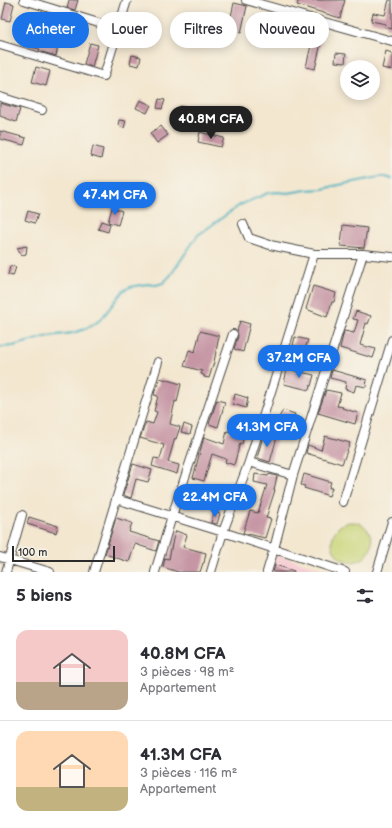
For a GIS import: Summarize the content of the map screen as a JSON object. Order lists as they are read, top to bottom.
{
  "scale_bar": "100 m",
  "page": {
    "chip": [
      "Acheter",
      "Louer",
      "Filtres",
      "Nouveau"
    ],
    "price": [
      "40.8M CFA",
      "47.4M CFA",
      "37.2M CFA",
      "41.3M CFA",
      "22.4M CFA"
    ],
    "scale": "100 m",
    "heading": "5 biens",
    "list": [
      {
        "name": "40.8M CFA",
        "note": "3 pièces · 98 m² · Appartement"
      },
      {
        "name": "41.3M CFA",
        "note": "3 pièces · 116 m² · Appartement"
      }
    ]
  }
}
